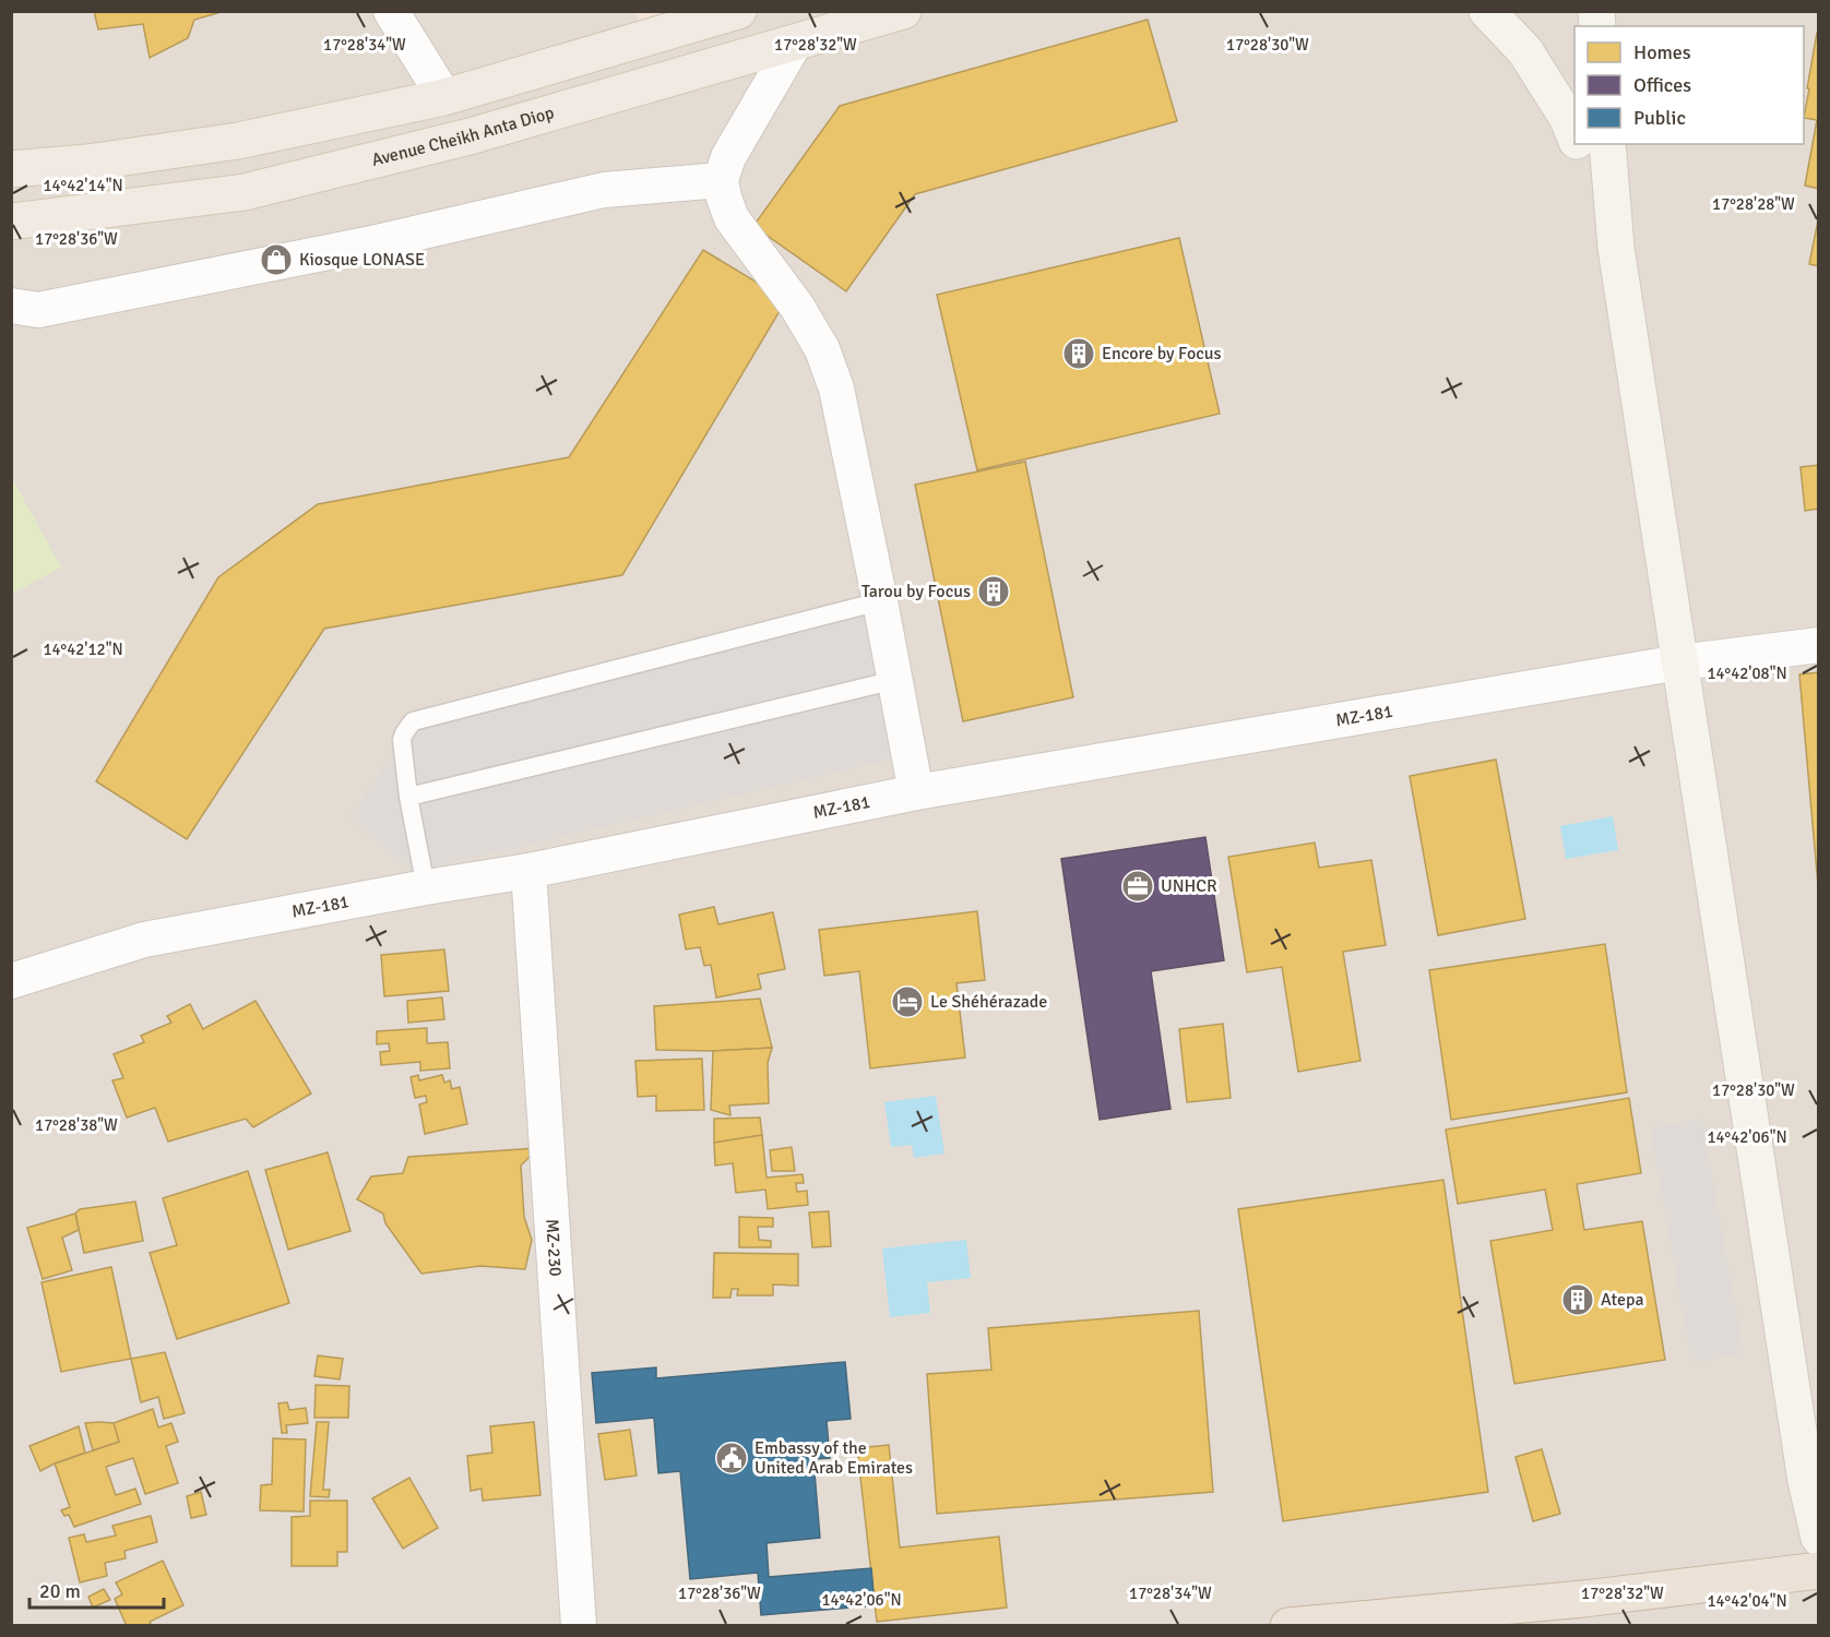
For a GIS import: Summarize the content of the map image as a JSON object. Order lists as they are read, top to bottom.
{
  "streets": {
    "main road": ["Avenue Cheikh Anta Diop"],
    "street": ["MZ-181", "MZ-230"]
  },
  "crossings": [
    ["MZ-181", "MZ-230"]
  ],
  "places": {
    "shop": ["Kiosque LONASE"],
    "building": ["Encore by Focus", "Tarou by Focus", "Atepa"],
    "office": ["UNHCR"],
    "hotel": ["Le Shéhérazade"],
    "public building": ["Embassy of the United Arab Emirates"]
  },
  "legend": ["Homes", "Offices", "Public"],
  "scale_bar": "20 m",
  "coordinates": [
    "17°28'34\"W",
    "17°28'32\"W",
    "17°28'30\"W",
    "14°42'14\"N",
    "17°28'28\"W",
    "17°28'36\"W",
    "14°42'12\"N",
    "14°42'08\"N",
    "17°28'38\"W",
    "14°42'06\"N",
    "14°42'04\"N"
  ]
}
